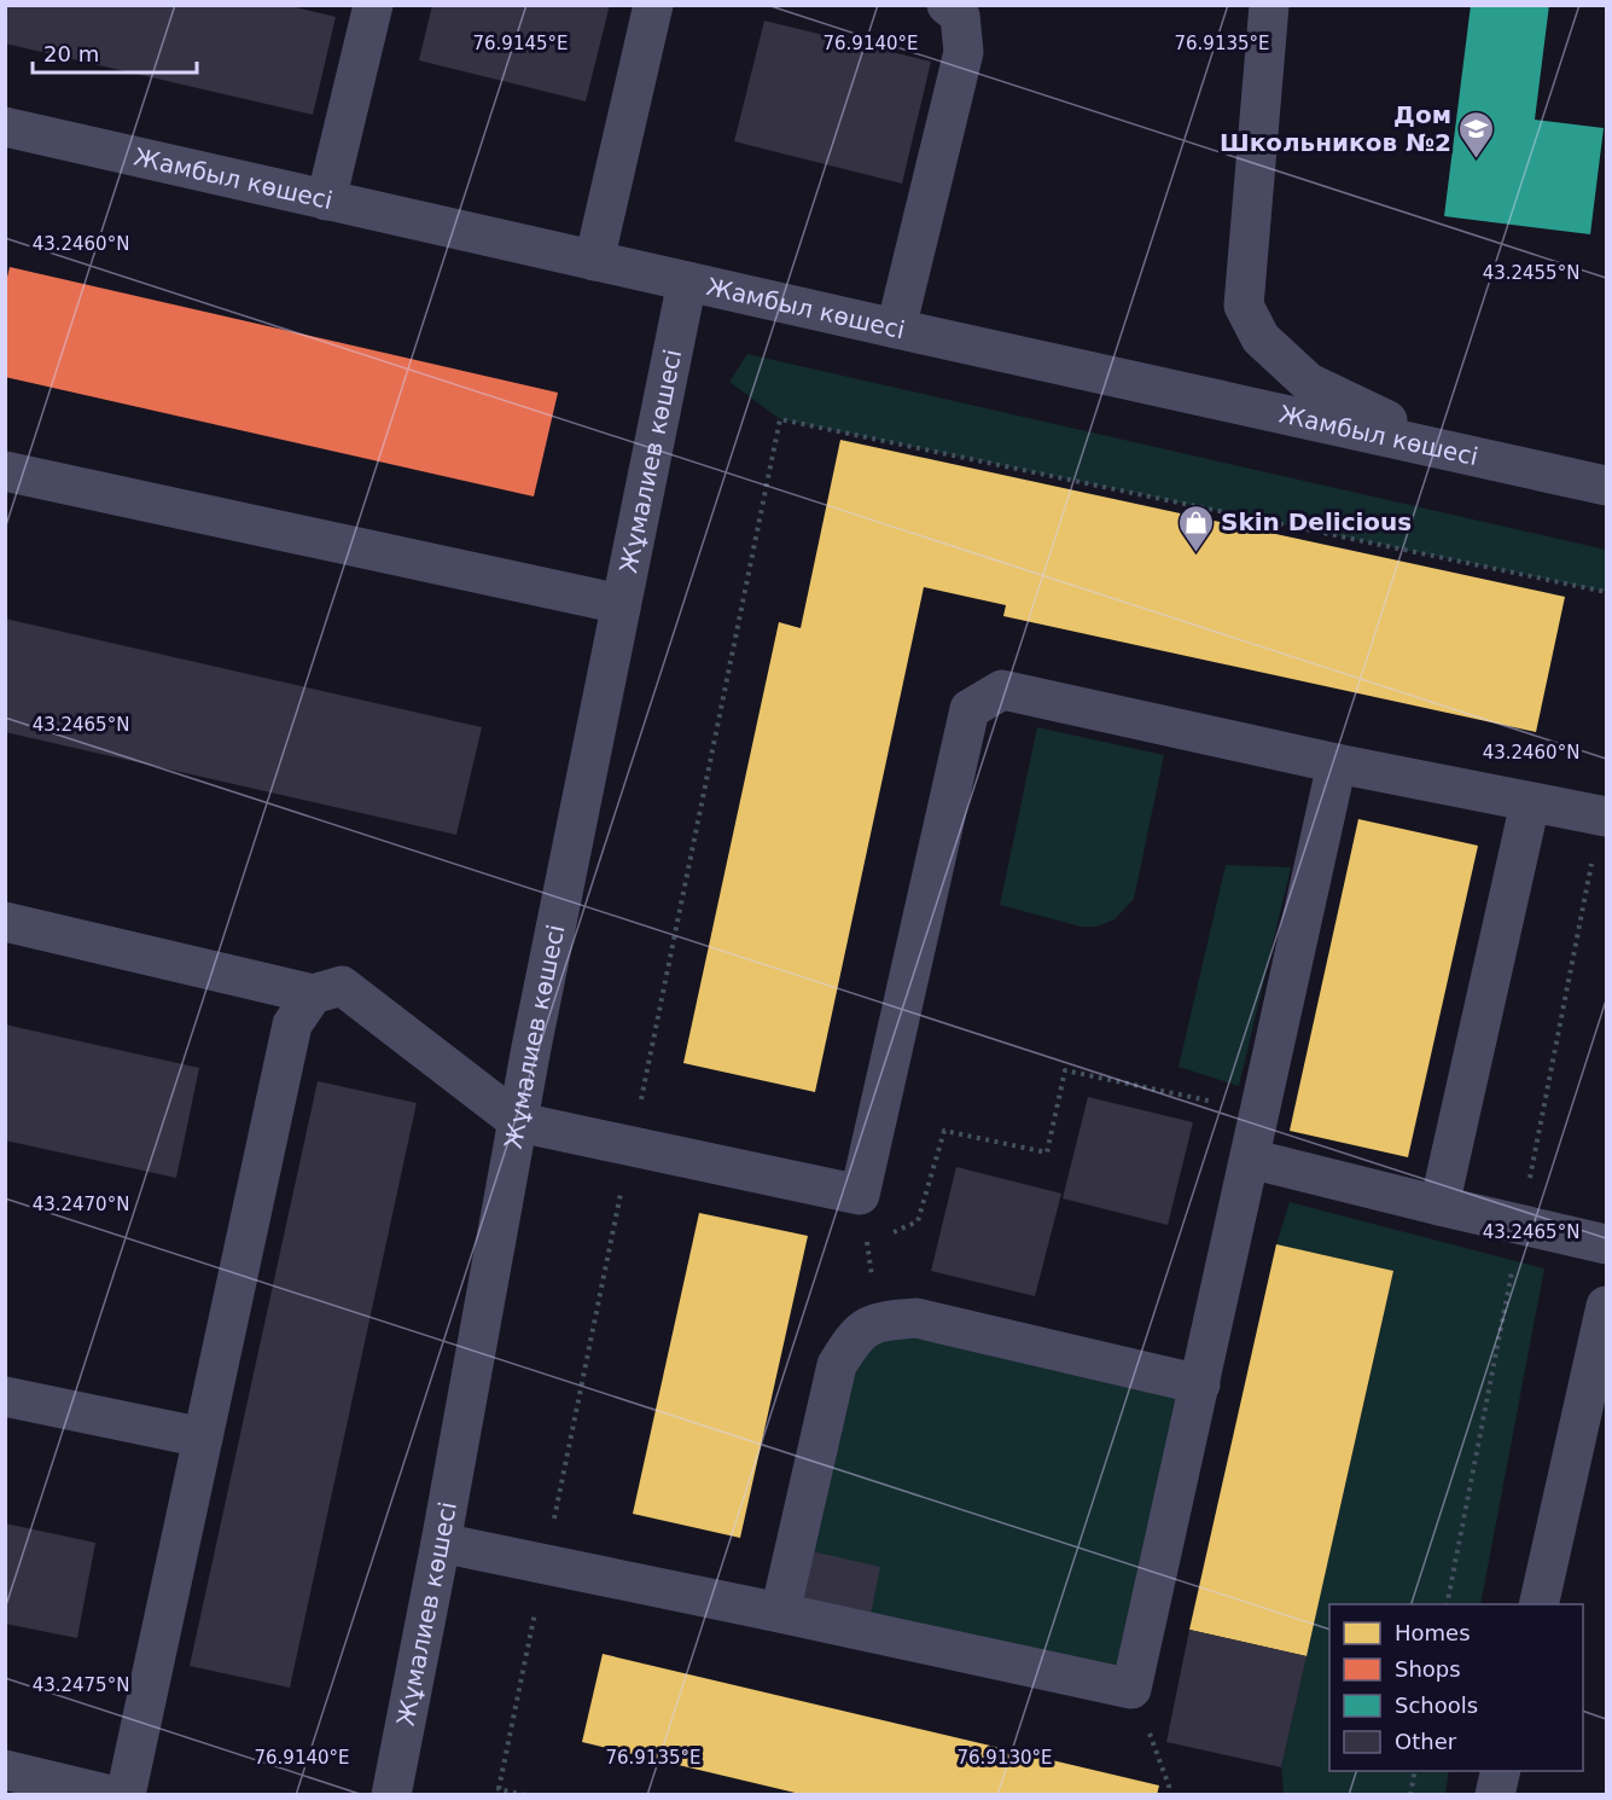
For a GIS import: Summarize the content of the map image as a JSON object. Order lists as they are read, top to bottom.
{
  "streets": {
    "street": ["Жамбыл көшесі", "Жұмалиев көшесі"]
  },
  "crossings": [
    ["Жамбыл көшесі", "Жұмалиев көшесі"]
  ],
  "places": {
    "school or university": ["Дом Школьников №2"],
    "shop": ["Skin Delicious"]
  },
  "legend": [
    "Homes",
    "Shops",
    "Schools",
    "Other"
  ],
  "scale_bar": "20 m",
  "coordinates": [
    "76.9145°E",
    "76.9140°E",
    "76.9135°E",
    "43.2460°N",
    "43.2455°N",
    "43.2465°N",
    "43.2470°N",
    "43.2475°N",
    "76.9130°E"
  ]
}
